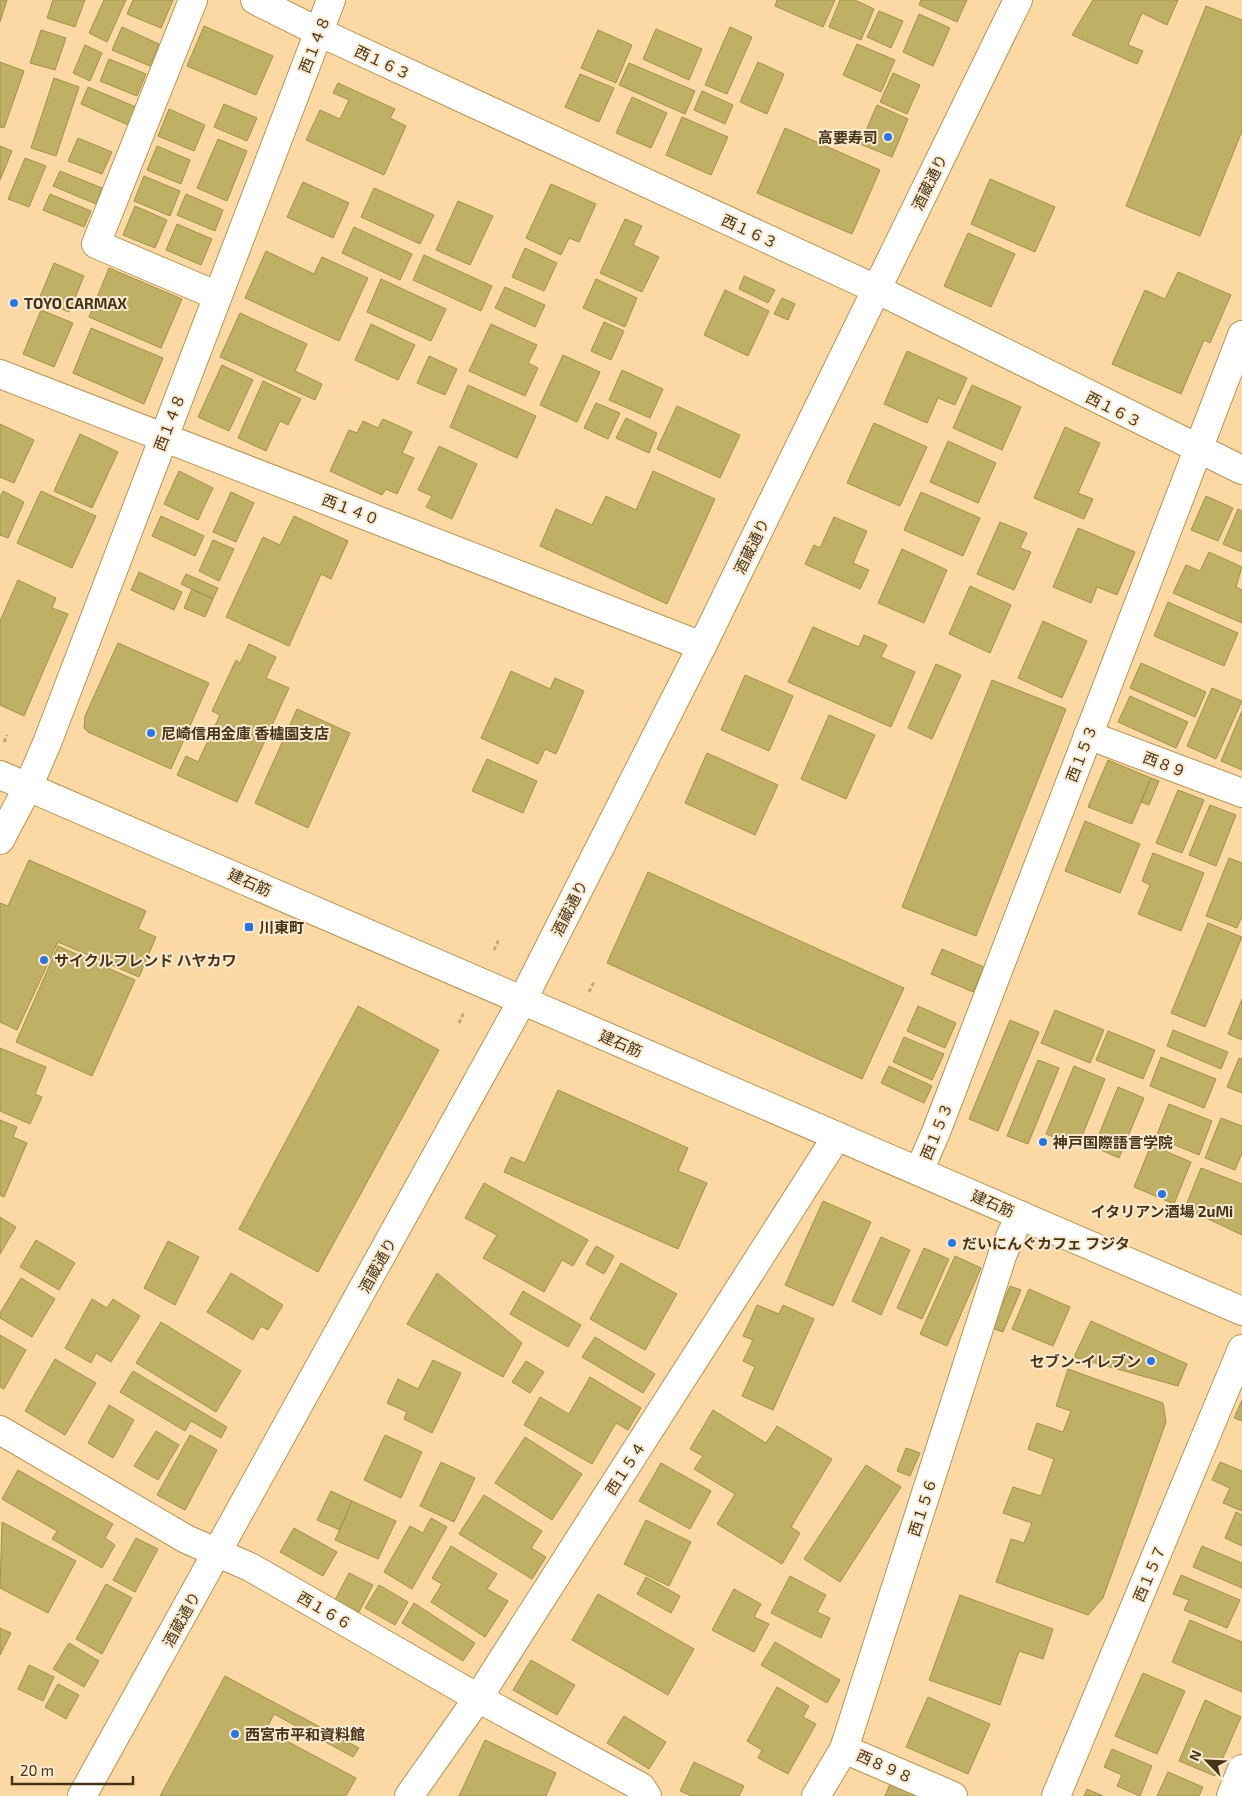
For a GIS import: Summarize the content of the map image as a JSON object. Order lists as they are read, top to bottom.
{
  "streets": {
    "street": [
      "西１４８",
      "西１６３",
      "酒蔵通り",
      "西１４０",
      "西１５３",
      "西８９",
      "建石筋",
      "西１５４",
      "西１５６",
      "西１５７",
      "西１６６",
      "西８９８"
    ]
  },
  "crossings": [
    ["西１４８", "西１６３"],
    ["西１４８", "西１４０"],
    ["西１４８", "建石筋"],
    ["西１６３", "酒蔵通り"],
    ["西１６３", "西１５３"],
    ["酒蔵通り", "西１４０"],
    ["酒蔵通り", "建石筋"],
    ["酒蔵通り", "西１６６"],
    ["西１５３", "西８９"],
    ["西１５３", "建石筋"],
    ["建石筋", "西１５４"],
    ["建石筋", "西１５６"],
    ["西１５４", "西１６６"],
    ["西１５６", "西８９８"]
  ],
  "places": {
    "other": [
      "高要寿司",
      "TOYO CARMAX",
      "尼崎信用金庫 香櫨園支店",
      "サイクルフレンド ハヤカワ",
      "神戸国際語言学院",
      "イタリアン酒場 2uMi",
      "だいにんぐカフェ フジタ",
      "セブン-イレブン",
      "西宮市平和資料館"
    ],
    "transit": ["川東町"]
  },
  "scale_bar": "20 m",
  "north": "top left"
}
